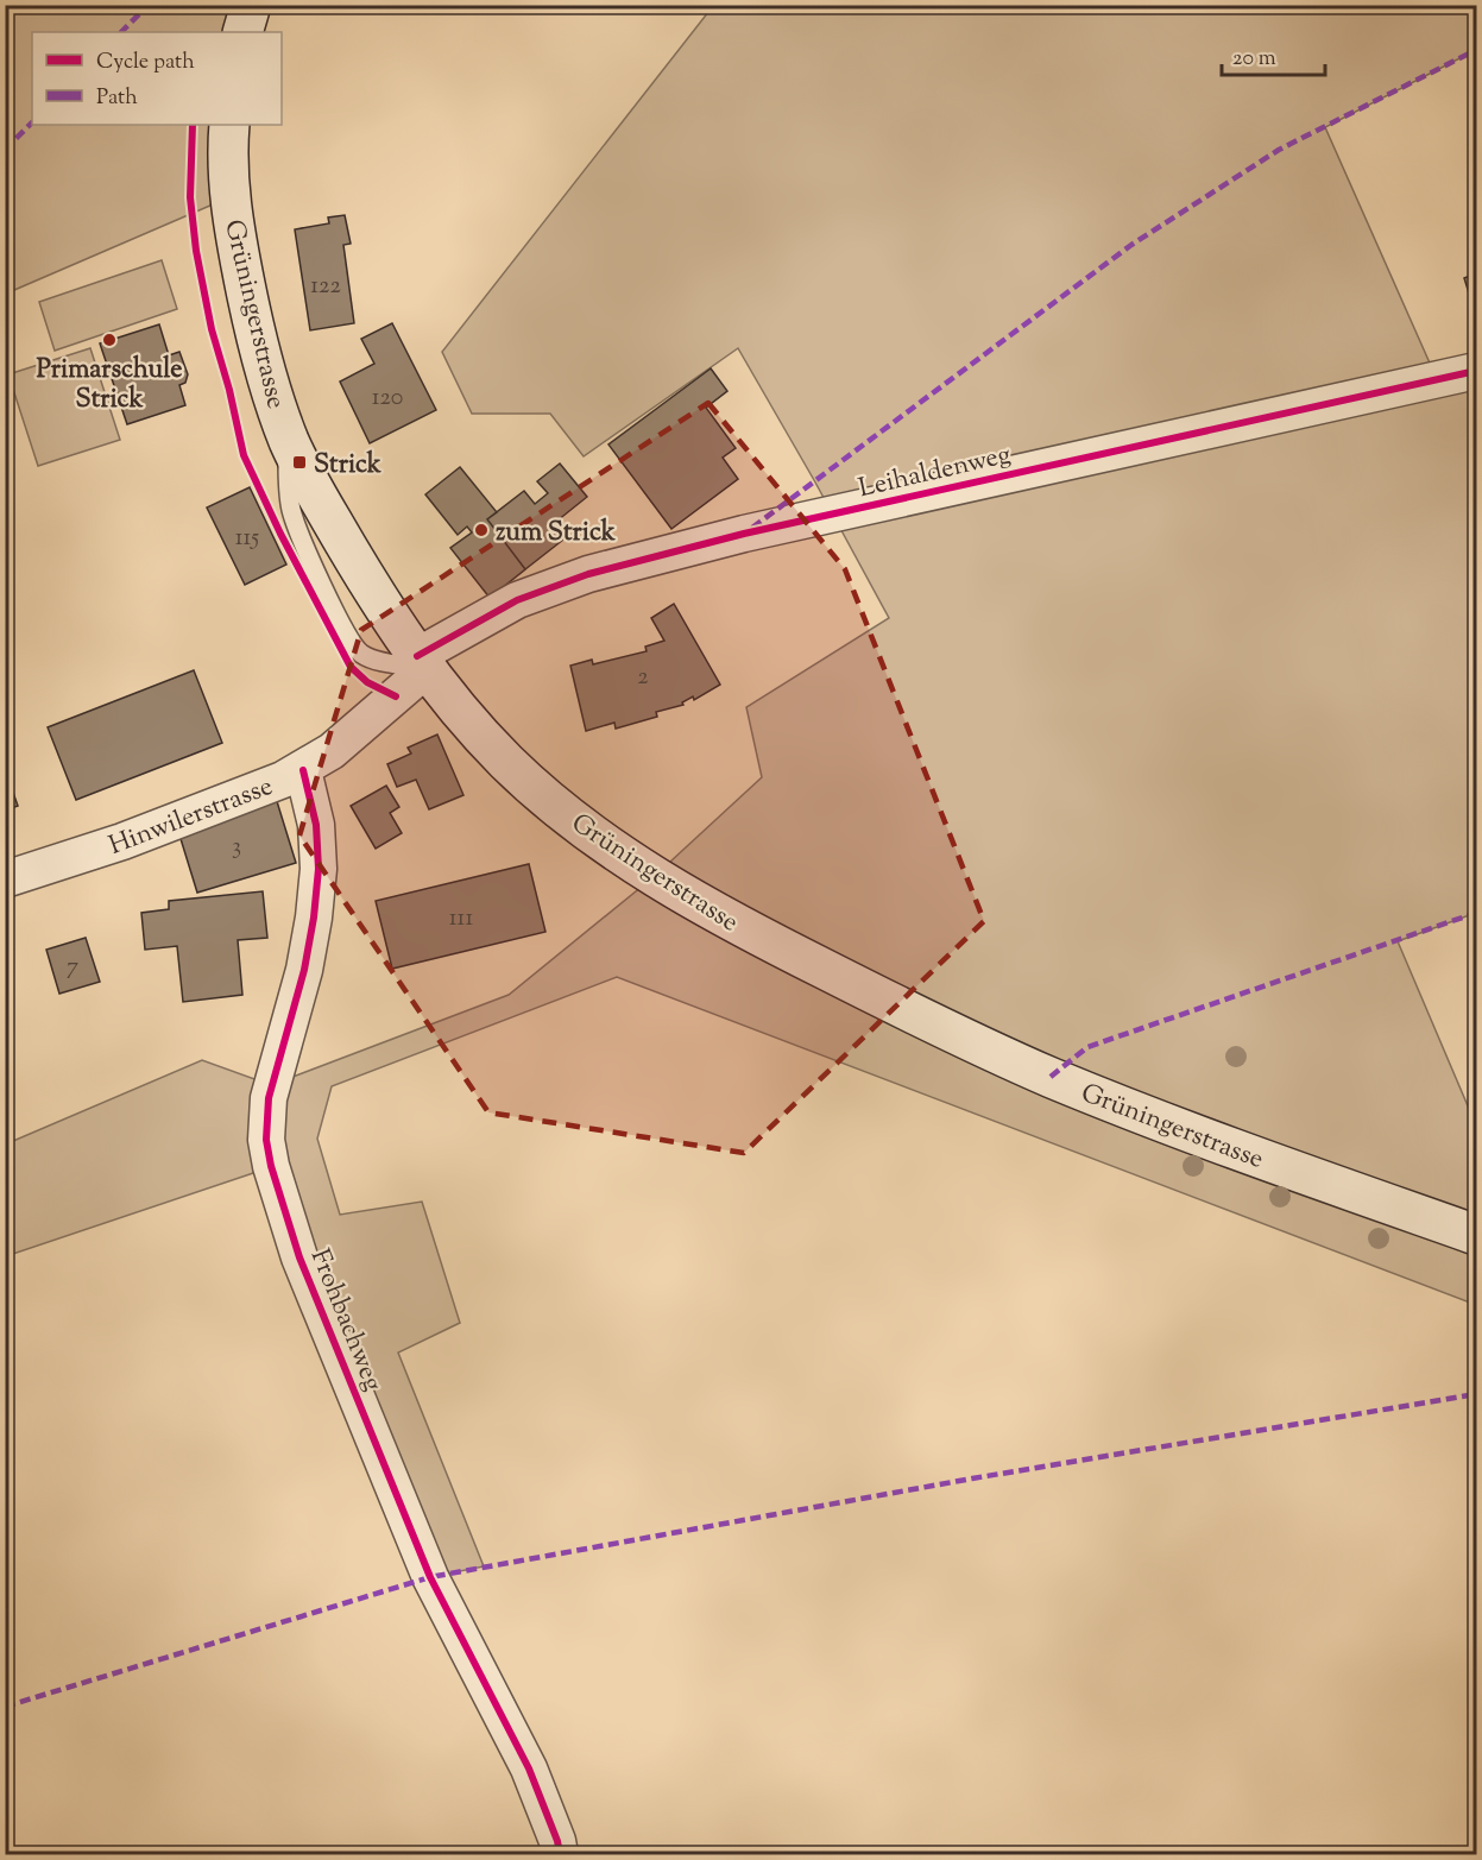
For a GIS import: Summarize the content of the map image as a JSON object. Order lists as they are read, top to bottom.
{
  "streets": {
    "main road": ["Grüningerstrasse"],
    "street": ["Leihaldenweg", "Hinwilerstrasse", "Frohbachweg"]
  },
  "crossings": [
    ["Grüningerstrasse", "Leihaldenweg"],
    ["Grüningerstrasse", "Hinwilerstrasse"],
    ["Leihaldenweg", "Hinwilerstrasse"],
    ["Hinwilerstrasse", "Frohbachweg"]
  ],
  "places": {
    "other": ["Primarschule Strick", "zum Strick"],
    "transit": ["Strick"]
  },
  "house_numbers": [
    "122",
    "120",
    "115",
    "2",
    "3",
    "111",
    "7"
  ],
  "legend": ["Cycle path", "Path"],
  "scale_bar": "20 m"
}
